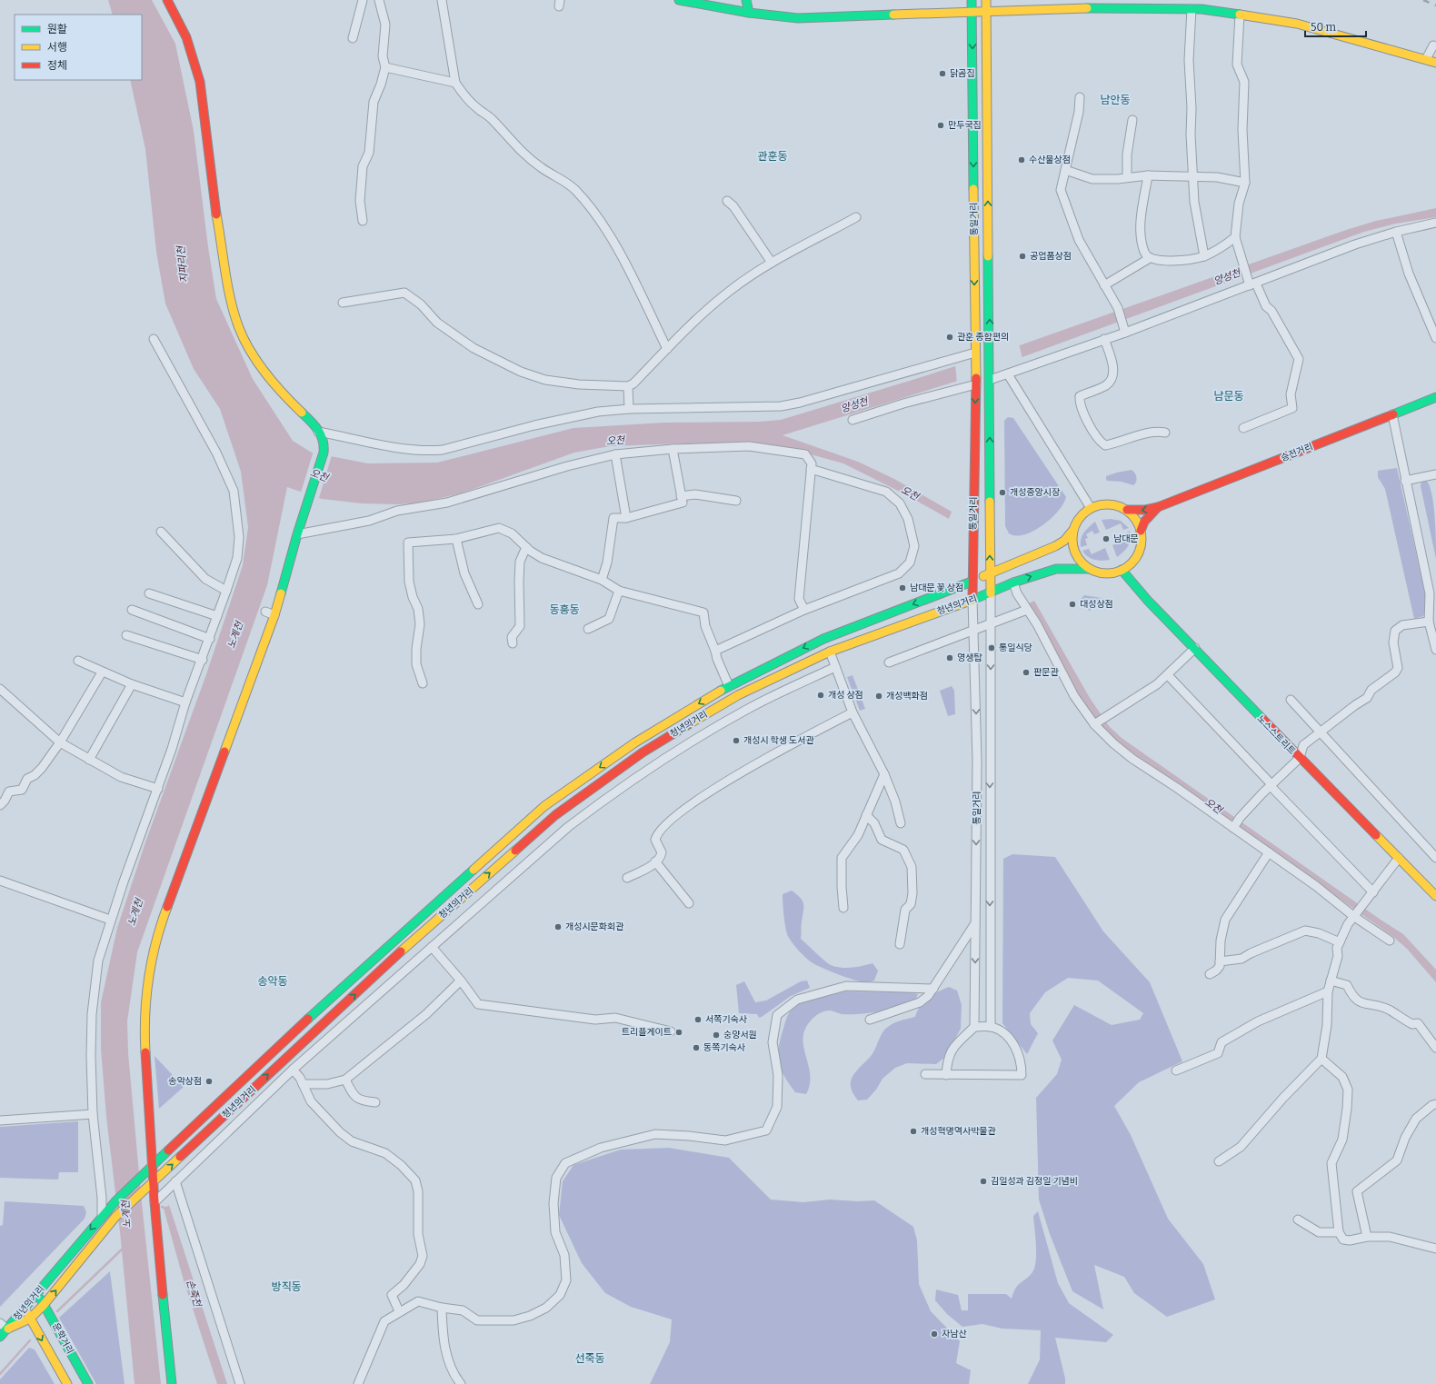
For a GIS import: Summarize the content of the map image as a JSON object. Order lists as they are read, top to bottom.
{
  "streets": {
    "main road": [
      "통일거리",
      "승전거리",
      "청년의거리",
      "노스스트리트",
      "운학거리"
    ]
  },
  "crossings": [
    ["통일거리", "청년의거리"],
    ["청년의거리", "노스스트리트"],
    ["청년의거리", "운학거리"]
  ],
  "districts": [
    "남안동",
    "관훈동",
    "남문동",
    "동흥동",
    "송악동",
    "방직동",
    "선죽동"
  ],
  "water": [
    "지파리천",
    "양성천",
    "오천",
    "노계천",
    "손죽천"
  ],
  "places": [
    "닭곰집",
    "만두국집",
    "수산물상점",
    "공업품상점",
    "관훈 종합편의",
    "개성중앙시장",
    "남대문",
    "남대문 꽃 상점",
    "대성상점",
    "통일식당",
    "영생탑",
    "판문관",
    "개성 상점",
    "개성백화점",
    "개성시 학생 도서관",
    "개성시문화회관",
    "서쪽기숙사",
    "트리플게이트",
    "숭양서원",
    "동쪽기숙사",
    "송악상점",
    "개성혁명역사박물관",
    "김일성과 김정일 기념비",
    "자남산"
  ],
  "legend": ["원활", "서행", "정체"],
  "scale_bar": "50 m"
}
